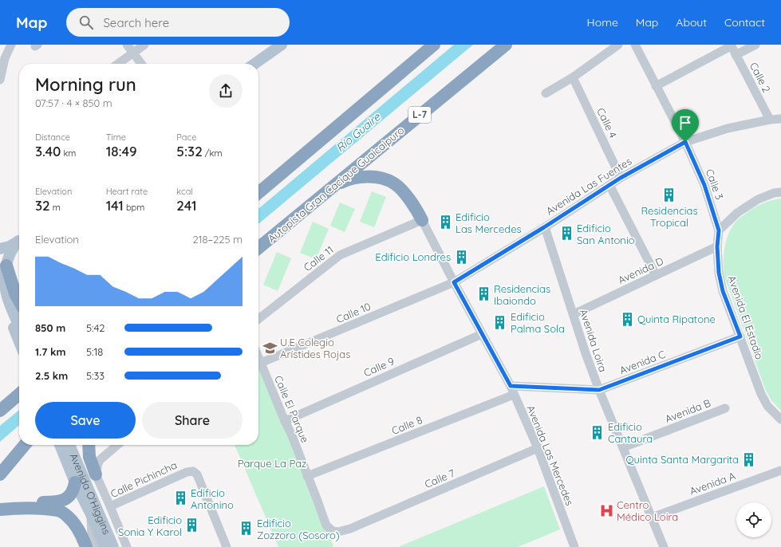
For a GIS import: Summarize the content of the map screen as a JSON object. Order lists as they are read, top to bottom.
{
  "streets": {
    "highway": ["L-7", "Autopista Gran Cacique Guaicaipuro"],
    "main road": ["Avenida O'Higgins"],
    "street": [
      "Calle 2",
      "Calle 4",
      "Calle 3",
      "Avenida Las Fuentes",
      "Calle 11",
      "Avenida D",
      "Calle 10",
      "Avenida El Estadio",
      "Avenida Loira",
      "Avenida C",
      "Calle 9",
      "Calle El Parque",
      "Avenida B",
      "Calle 8",
      "Avenida Las Mercedes",
      "Calle 7",
      "Calle Pichincha",
      "Avenida A"
    ]
  },
  "crossings": [
    ["Calle 2", "Avenida Las Fuentes"],
    ["Calle 4", "Avenida Las Fuentes"],
    ["Calle 3", "Avenida Las Fuentes"],
    ["Calle 3", "Avenida El Estadio"],
    ["Avenida Las Fuentes", "Calle 10"],
    ["Avenida Las Fuentes", "Avenida Loira"],
    ["Avenida Las Fuentes", "Avenida Las Mercedes"],
    ["Calle 11", "Avenida Las Mercedes"],
    ["Avenida D", "Avenida El Estadio"],
    ["Avenida D", "Avenida Loira"],
    ["Calle 10", "Calle El Parque"],
    ["Calle 10", "Avenida Las Mercedes"],
    ["Avenida El Estadio", "Avenida C"],
    ["Avenida Loira", "Avenida C"],
    ["Avenida Loira", "Avenida B"],
    ["Avenida Loira", "Avenida A"],
    ["Avenida C", "Calle 8"],
    ["Avenida C", "Avenida Las Mercedes"],
    ["Calle 9", "Calle El Parque"],
    ["Calle 9", "Avenida Las Mercedes"],
    ["Calle El Parque", "Calle 8"],
    ["Calle El Parque", "Calle 7"],
    ["Calle 8", "Avenida Las Mercedes"],
    ["Avenida Las Mercedes", "Calle 7"],
    ["Calle Pichincha", "Avenida O'Higgins"]
  ],
  "water": ["Río Guaire"],
  "parks": ["Parque La Paz"],
  "places": {
    "building": [
      "Residencias Tropical",
      "Edificio Las Mercedes",
      "Edificio San Antonio",
      "Edificio Londres",
      "Residencias Ibaiondo",
      "Quinta Ripatone",
      "Edificio Palma Sola",
      "Edificio Cantaura",
      "Quinta Santa Margarita",
      "Edificio Antonino",
      "Edificio Sonia Y Karol",
      "Edificio Zozzoro (Sosoro)"
    ],
    "school or university": ["U.E Colegio Arístides Rojas"],
    "hospital": ["Centro Médico Loira"]
  },
  "page": {
    "header": "Map",
    "search": "Search here",
    "nav": [
      "Home",
      "Map",
      "About",
      "Contact"
    ],
    "heading": ["Morning run", "07:57 · 4 × 850 m"],
    "stats": [
      ["Distance", "3.40 km"],
      ["Time", "18:49"],
      ["Pace", "5:32 /km"],
      ["Elevation", "32 m"],
      ["Heart rate", "141 bpm"],
      ["kcal", "241"]
    ],
    "chart": ["Elevation", "218–225 m"],
    "list": [
      {
        "name": "850 m",
        "note": "5:42"
      },
      {
        "name": "1.7 km",
        "note": "5:18"
      },
      {
        "name": "2.5 km",
        "note": "5:33"
      }
    ],
    "buttons": ["Save", "Share"]
  }
}
